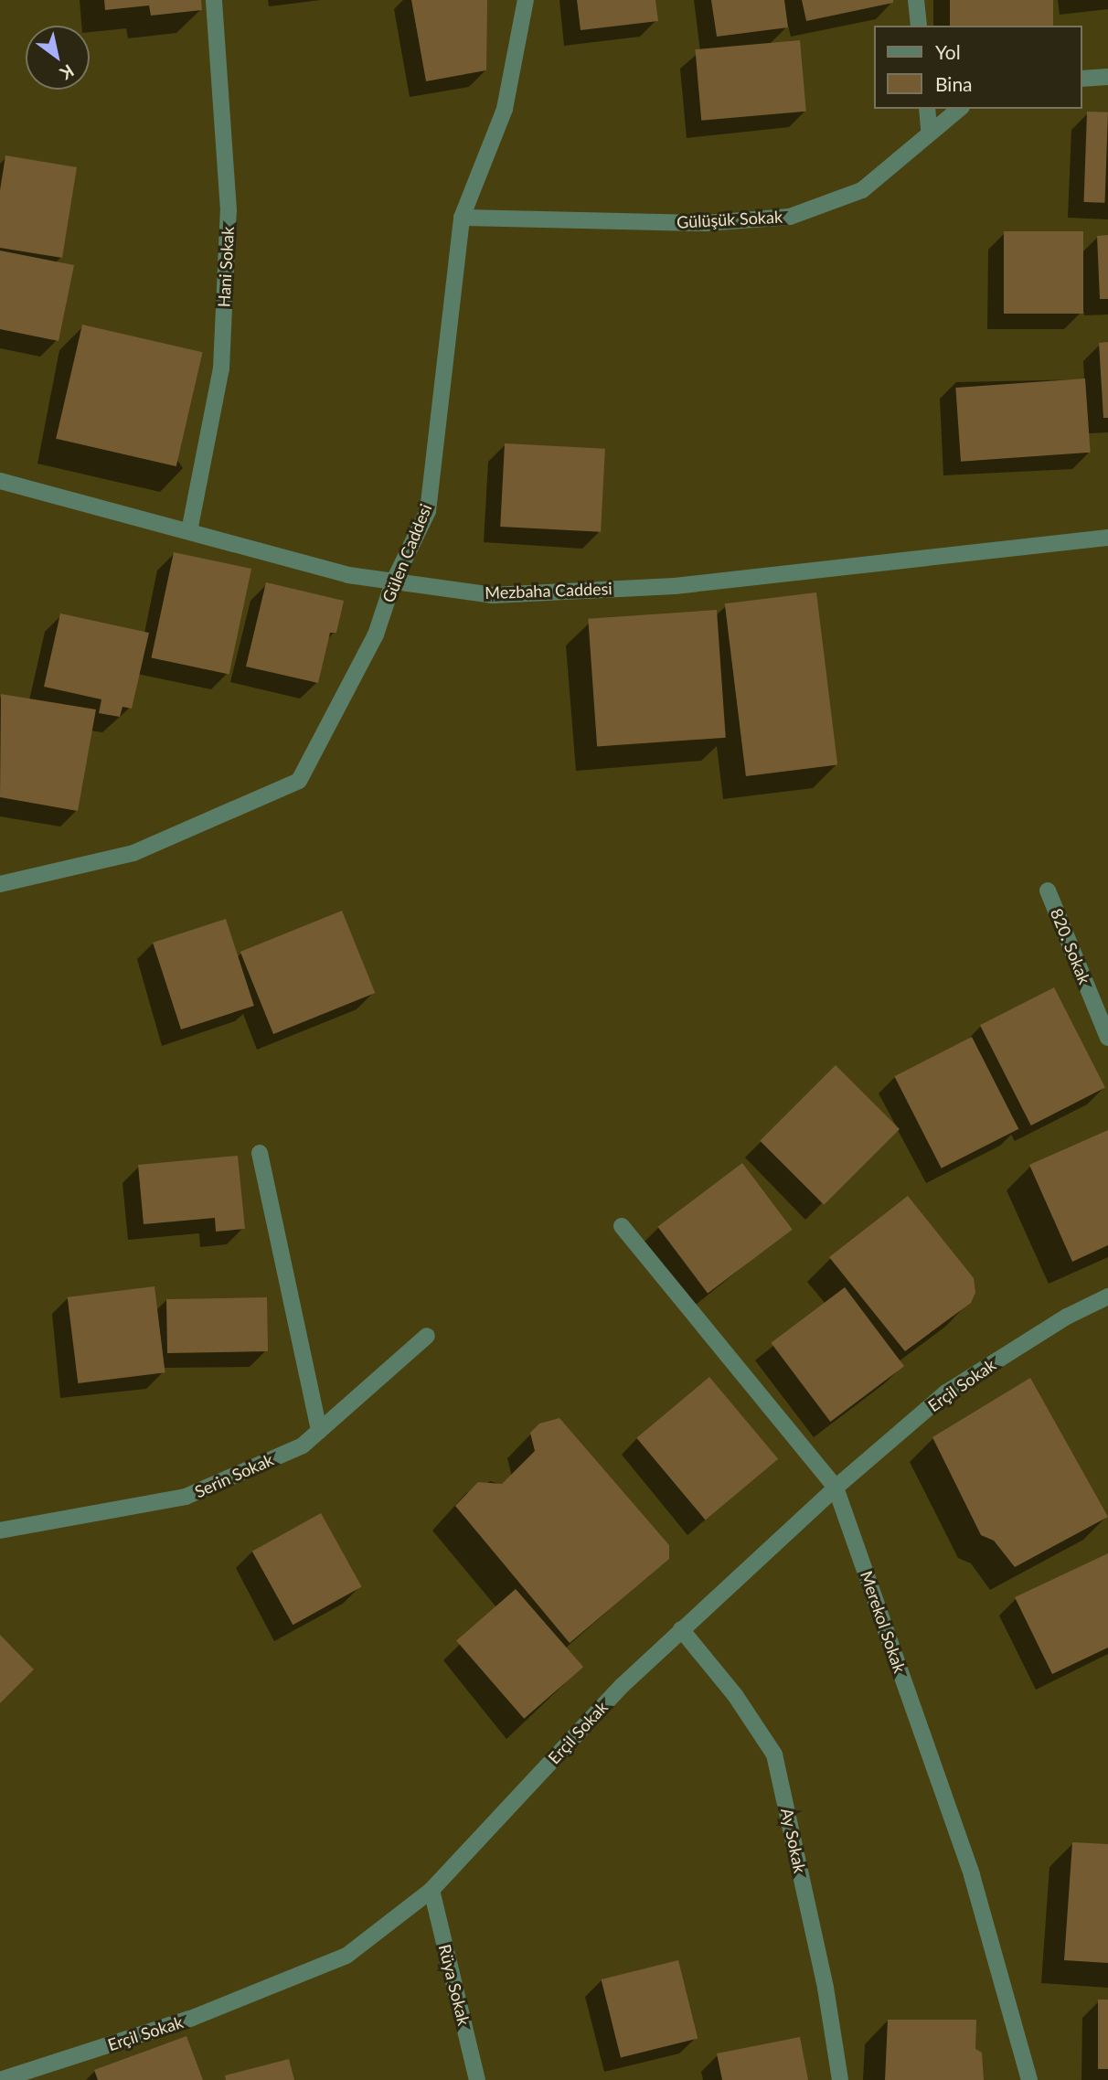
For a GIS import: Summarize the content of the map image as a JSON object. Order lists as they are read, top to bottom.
{
  "streets": {
    "street": [
      "Gülüşük Sokak",
      "Hani Sokak",
      "Gülen Caddesi",
      "Mezbaha Caddesi",
      "820. Sokak",
      "Erçil Sokak",
      "Serin Sokak",
      "Merekol Sokak",
      "Ay Sokak",
      "Rüya Sokak"
    ]
  },
  "crossings": [
    ["Gülüşük Sokak", "Gülen Caddesi"],
    ["Hani Sokak", "Mezbaha Caddesi"],
    ["Gülen Caddesi", "Mezbaha Caddesi"],
    ["Erçil Sokak", "Merekol Sokak"],
    ["Erçil Sokak", "Ay Sokak"],
    ["Erçil Sokak", "Rüya Sokak"]
  ],
  "legend": ["Yol", "Bina"],
  "north": "bottom right"
}
